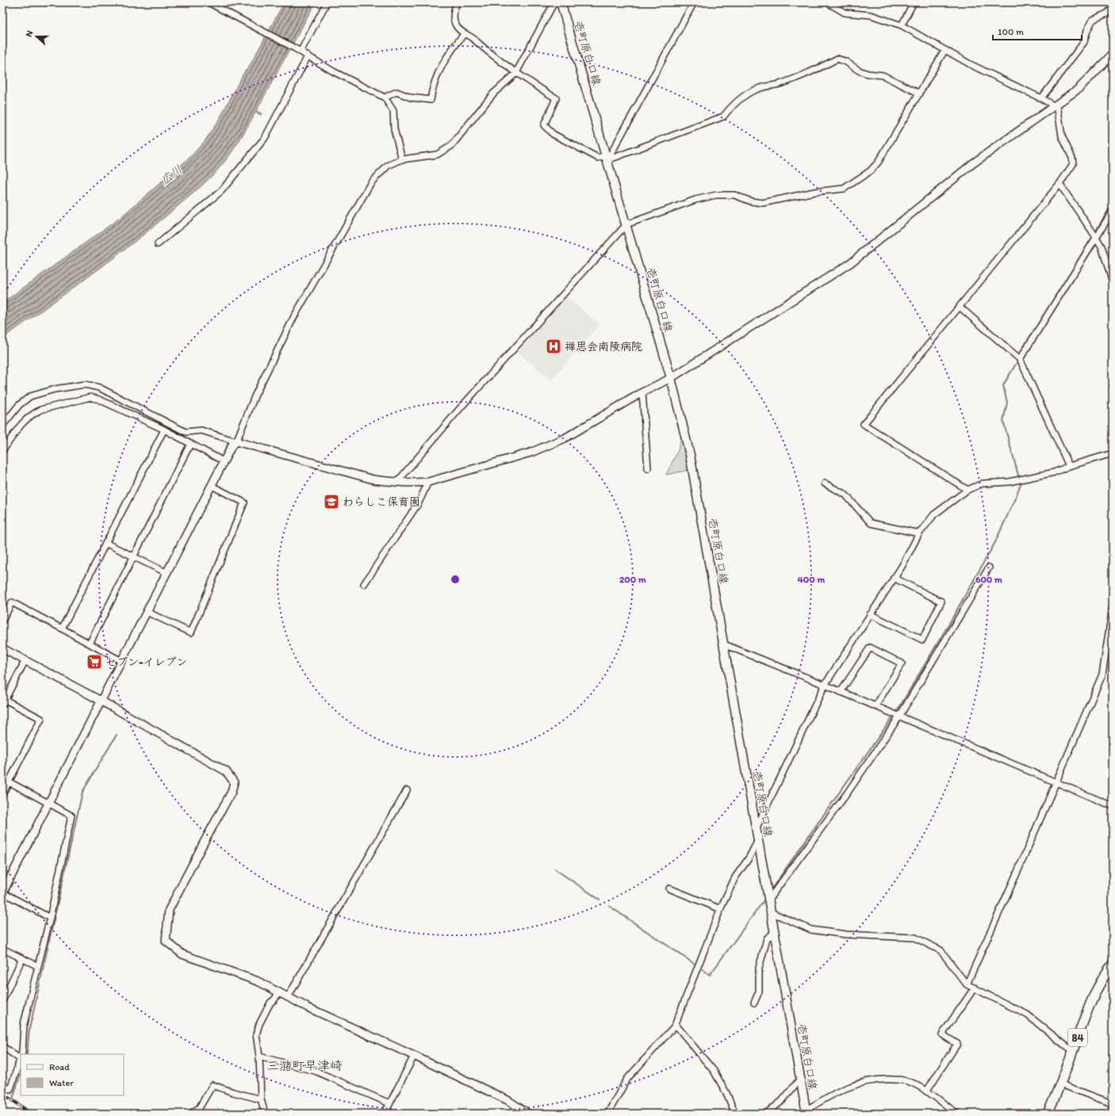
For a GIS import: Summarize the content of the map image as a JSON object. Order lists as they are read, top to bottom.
{
  "streets": {
    "main road": ["壱町原白口線", "84"]
  },
  "districts": ["三潴町早津崎"],
  "water": ["広川"],
  "places": {
    "hospital": ["禅思会南陵病院"],
    "school or university": ["わらしこ保育園"],
    "supermarket": ["セブン-イレブン"]
  },
  "legend": ["Road", "Water"],
  "scale_bar": "100 m",
  "north": "left",
  "rings": ["200 m", "400 m", "600 m"]
}
